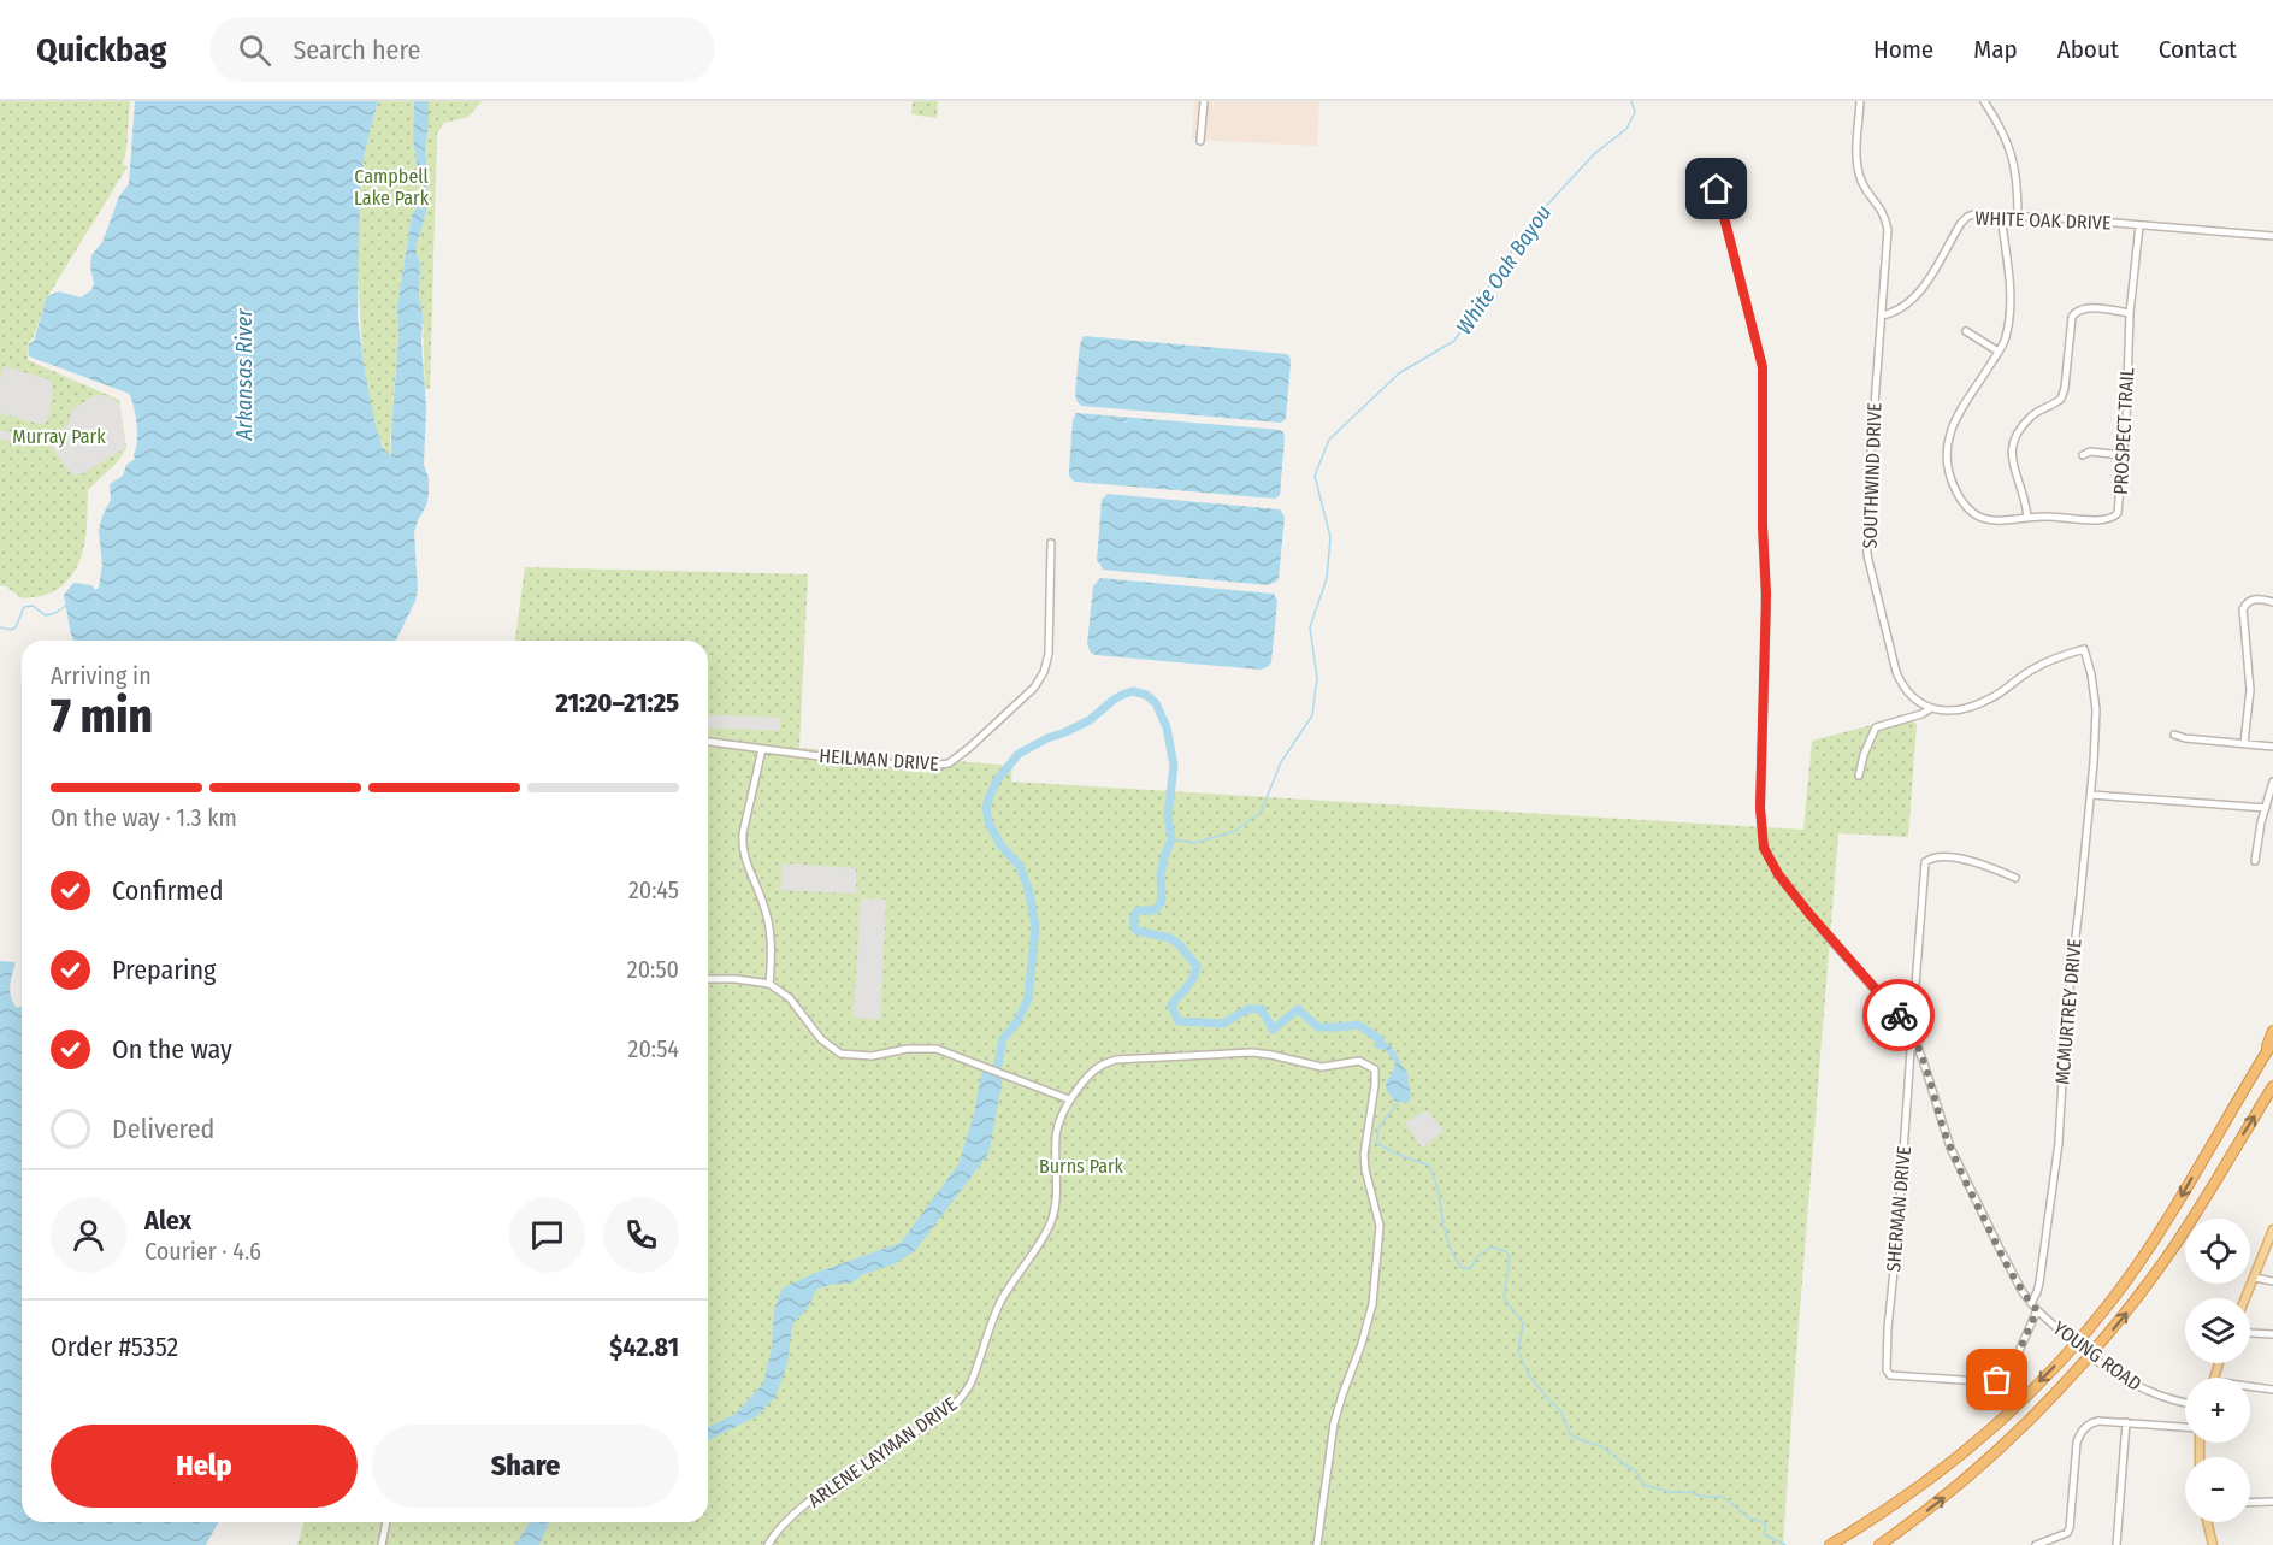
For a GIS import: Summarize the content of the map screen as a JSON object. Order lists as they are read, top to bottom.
{
  "streets": {
    "street": [
      "WHITE OAK DRIVE",
      "PROSPECT TRAIL",
      "SOUTHWIND DRIVE",
      "HEILMAN DRIVE",
      "MCMURTREY DRIVE",
      "SHERMAN DRIVE",
      "YOUNG ROAD",
      "ARLENE LAYMAN DRIVE"
    ]
  },
  "crossings": [
    ["WHITE OAK DRIVE", "PROSPECT TRAIL"],
    ["WHITE OAK DRIVE", "SOUTHWIND DRIVE"],
    ["SOUTHWIND DRIVE", "MCMURTREY DRIVE"],
    ["MCMURTREY DRIVE", "YOUNG ROAD"],
    ["SHERMAN DRIVE", "YOUNG ROAD"]
  ],
  "water": ["White Oak Bayou", "Arkansas River"],
  "parks": ["Campbell Lake Park", "Murray Park", "Burns Park"],
  "page": {
    "header": "Quickbag",
    "search": "Search here",
    "nav": [
      "Home",
      "Map",
      "About",
      "Contact"
    ],
    "heading": ["7 min", "Arriving in", "21:20–21:25"],
    "panel": [
      "Alex",
      "Courier · 4.6",
      "Order #5352",
      "$42.81"
    ],
    "bar": "On the way · 1.3 km",
    "list": [
      ["Confirmed", "20:45"],
      ["Preparing", "20:50"],
      ["On the way", "20:54"],
      "Delivered"
    ],
    "map_buttons": ["+", "−"],
    "buttons": ["Help", "Share"]
  }
}
